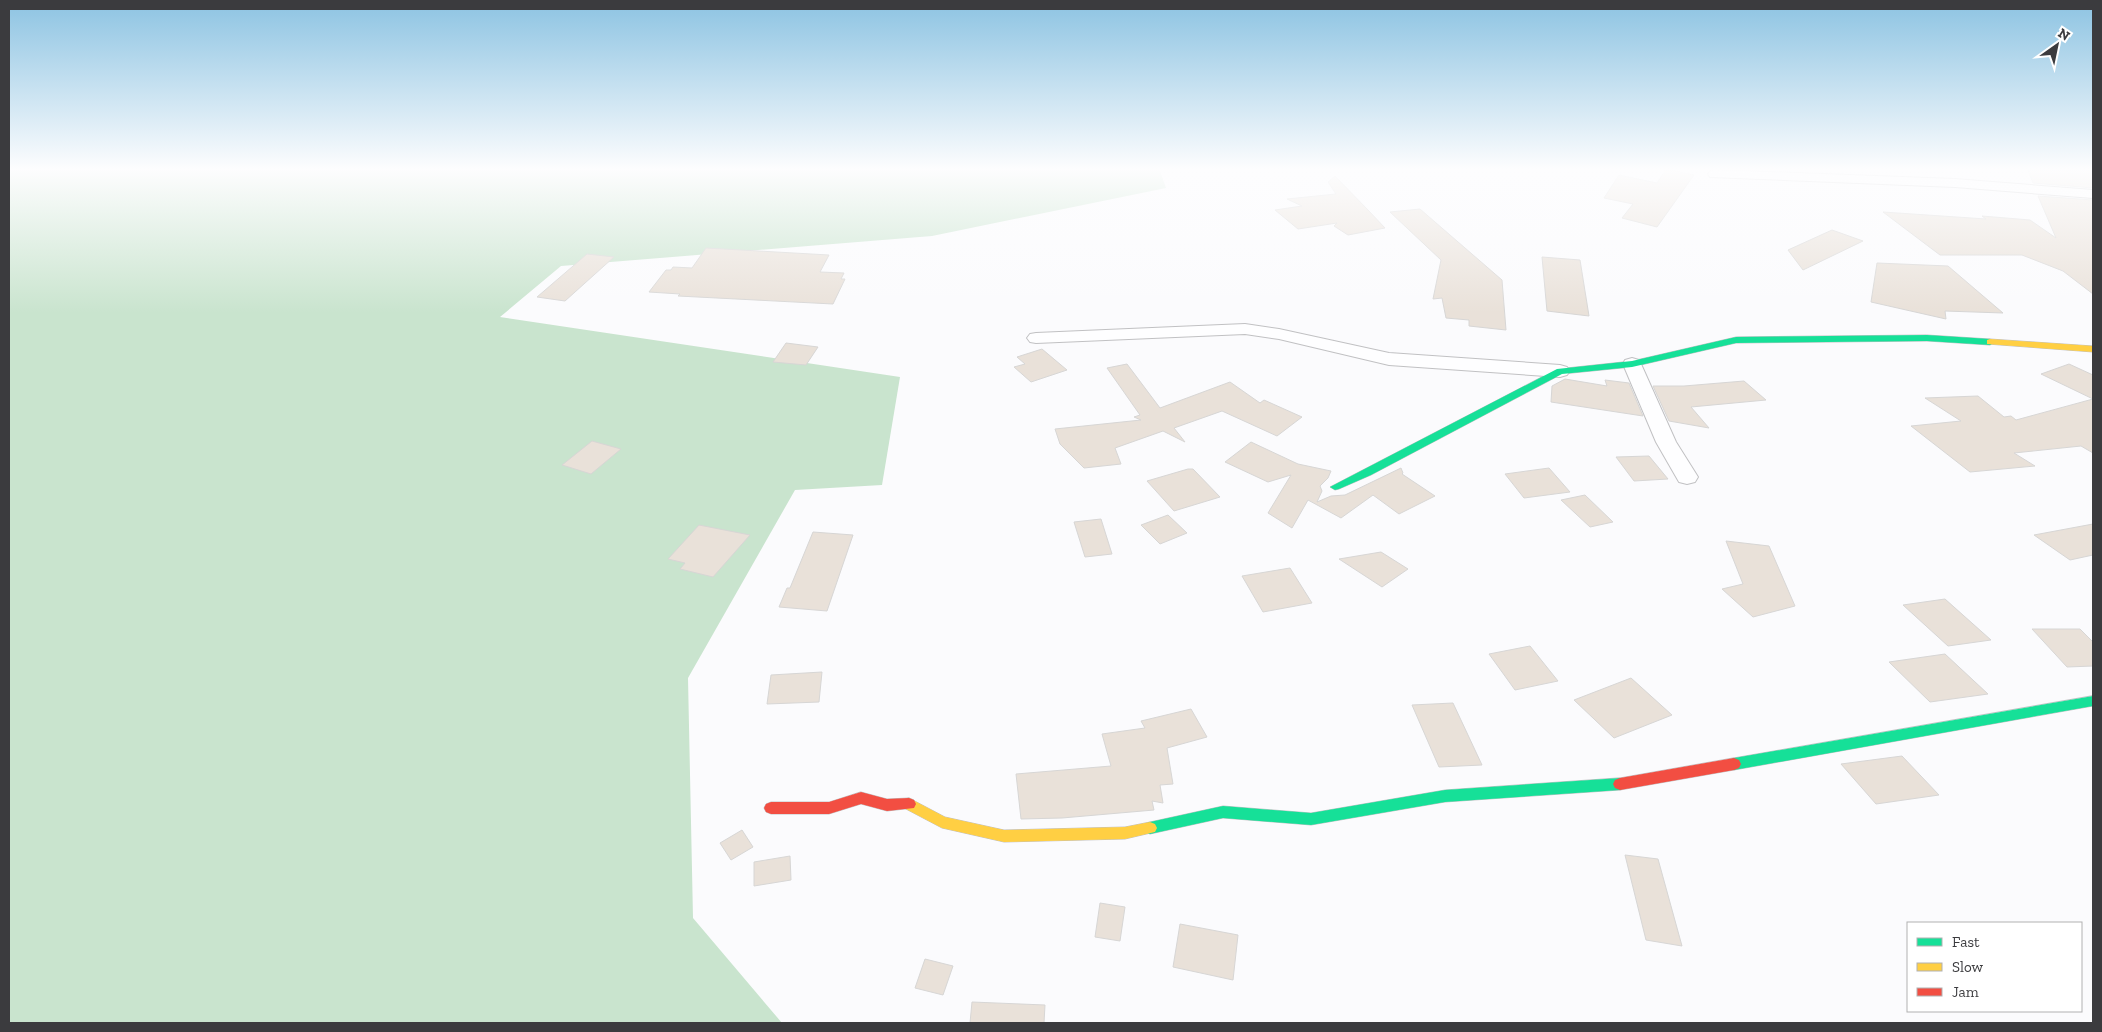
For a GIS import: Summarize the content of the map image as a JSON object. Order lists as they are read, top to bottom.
{
  "legend": ["Fast", "Slow", "Jam"],
  "north": "top right"
}
